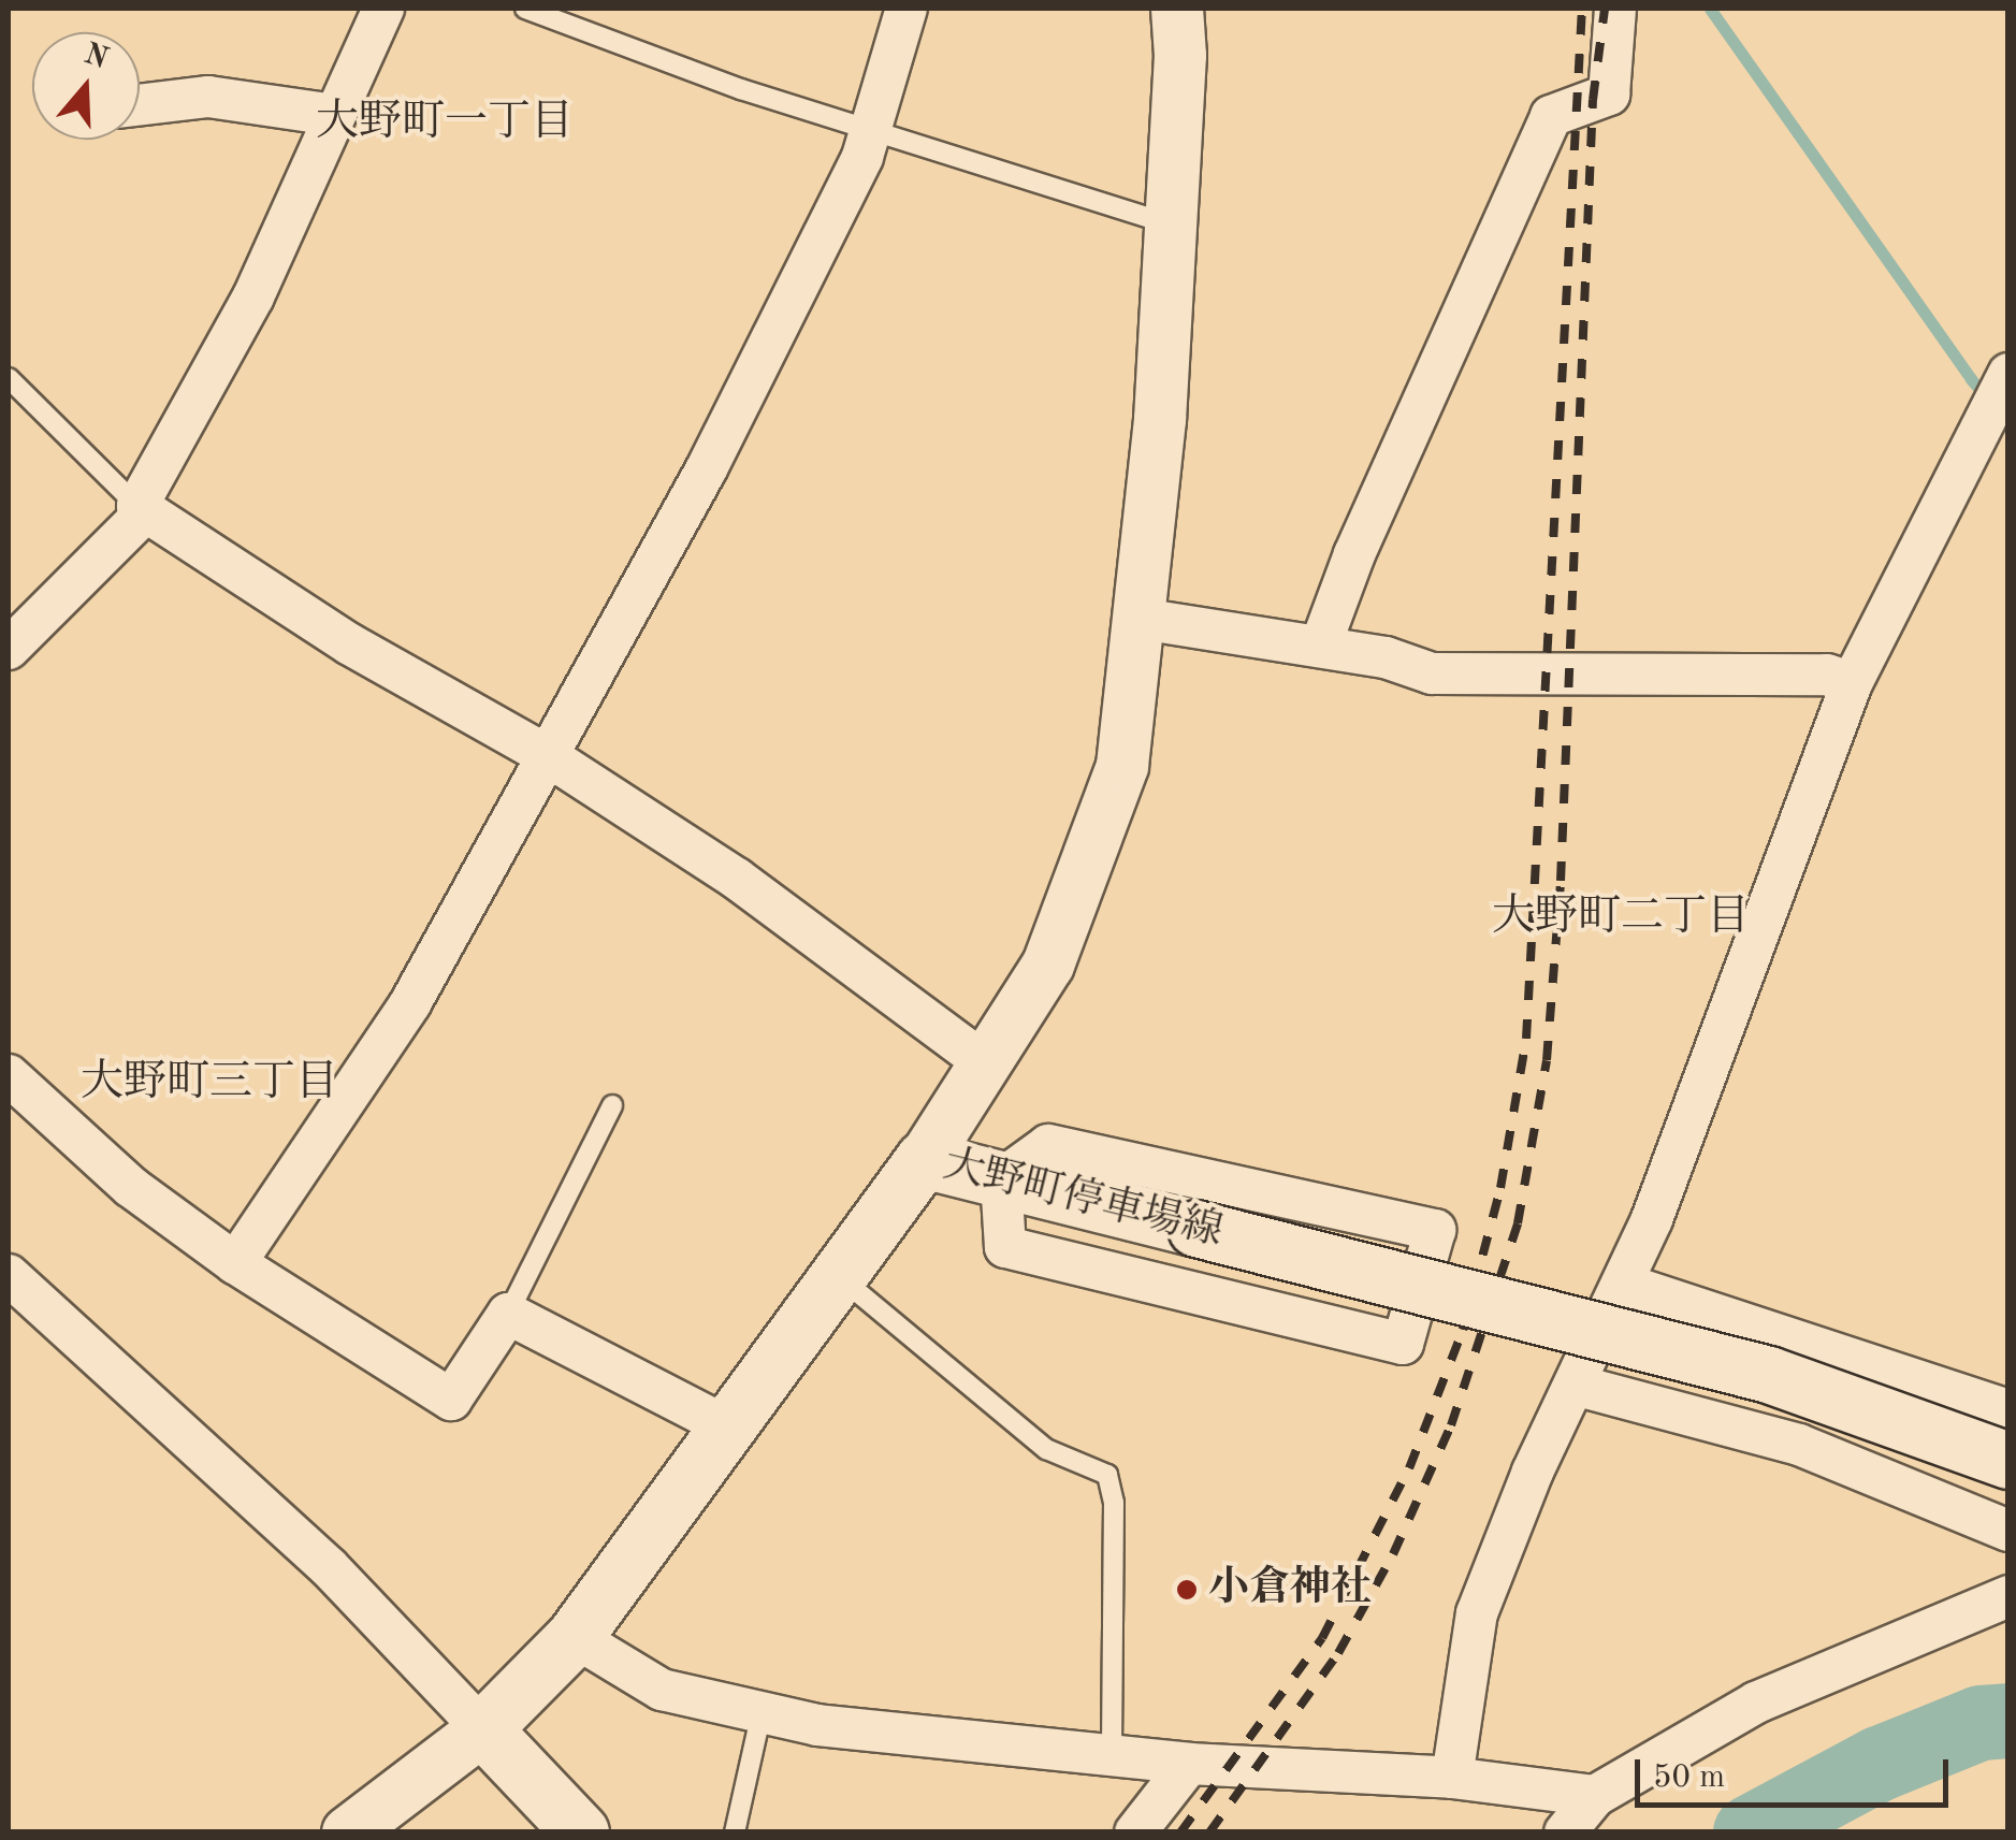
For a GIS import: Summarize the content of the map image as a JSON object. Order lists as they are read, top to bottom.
{
  "streets": {
    "main road": ["大野町停車場線"]
  },
  "districts": ["大野町一丁目", "大野町二丁目", "大野町三丁目"],
  "places": ["小倉神社"],
  "scale_bar": "50 m",
  "north": "top"
}
